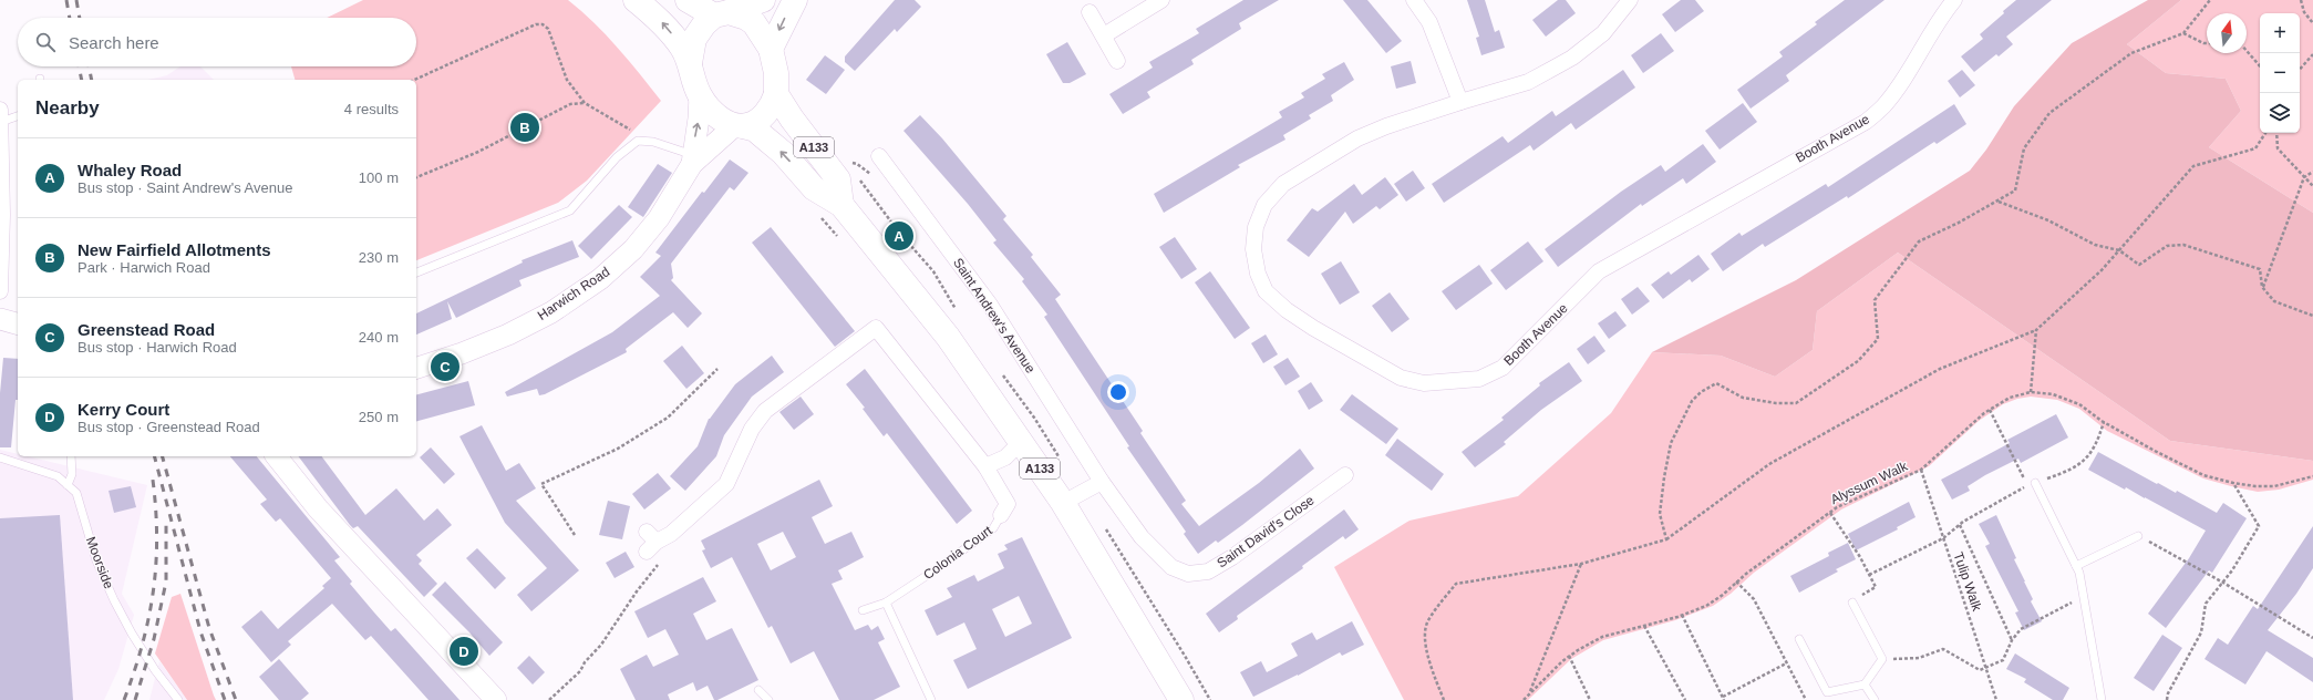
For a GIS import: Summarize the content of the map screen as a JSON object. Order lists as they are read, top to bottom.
{
  "streets": {
    "main road": ["A133"],
    "street": [
      "Booth Avenue",
      "Harwich Road",
      "Saint Andrew's Avenue",
      "Saint David's Close",
      "Colonia Court"
    ],
    "lane": ["Moorside"],
    "path": ["Alyssum Walk", "Tulip Walk"]
  },
  "crossings": [
    ["A133", "Harwich Road"],
    ["Saint Andrew's Avenue", "Saint David's Close"],
    ["Alyssum Walk", "Tulip Walk"]
  ],
  "north": "top",
  "page": {
    "map_buttons": ["+", "−"],
    "search": "Search here",
    "heading": ["Nearby", "4 results"],
    "pins": [
      "B",
      "A",
      "C",
      "D"
    ],
    "list": [
      {
        "mark": "A",
        "name": "Whaley Road",
        "note": "Bus stop · Saint Andrew's Avenue",
        "value": "100 m"
      },
      {
        "mark": "B",
        "name": "New Fairfield Allotments",
        "note": "Park · Harwich Road",
        "value": "230 m"
      },
      {
        "mark": "C",
        "name": "Greenstead Road",
        "note": "Bus stop · Harwich Road",
        "value": "240 m"
      },
      {
        "mark": "D",
        "name": "Kerry Court",
        "note": "Bus stop · Greenstead Road",
        "value": "250 m"
      }
    ]
  }
}
